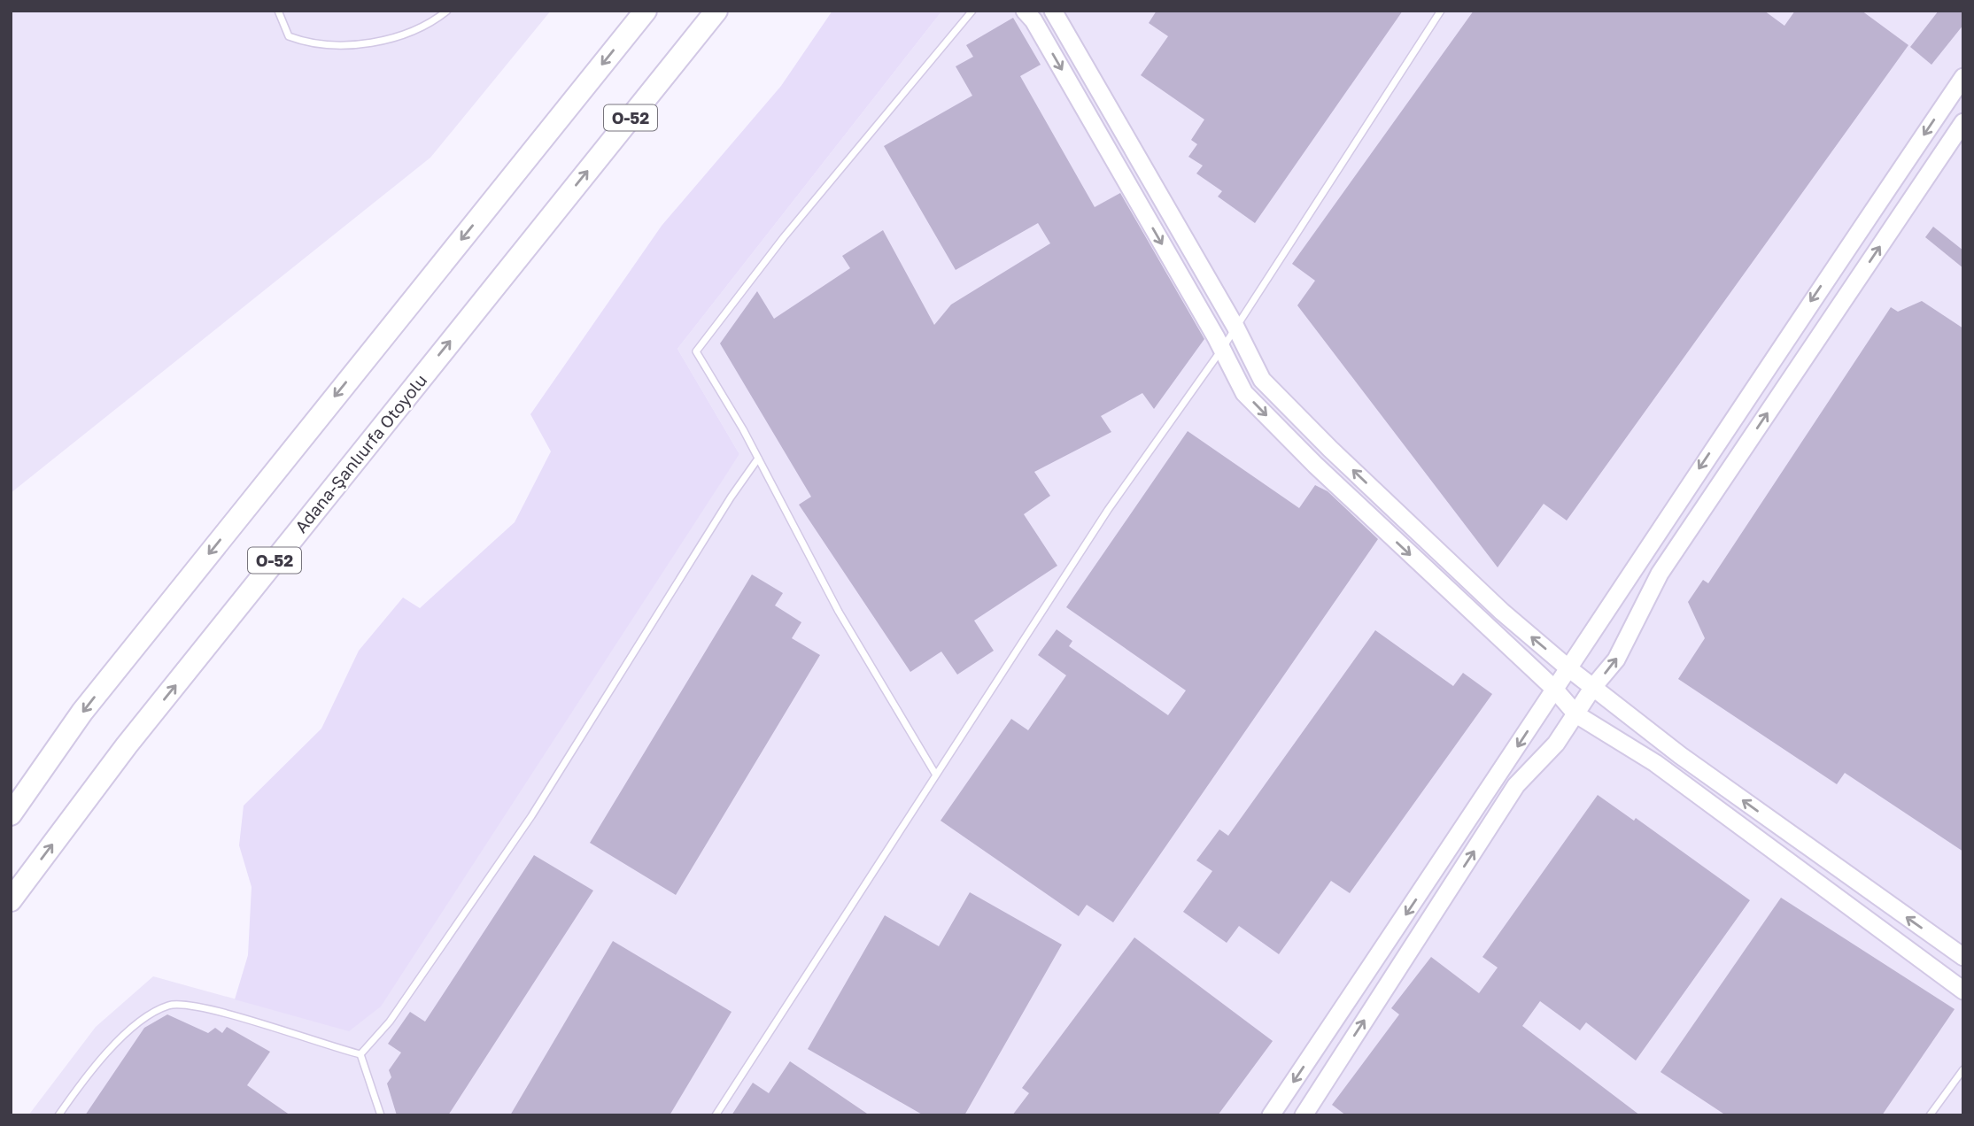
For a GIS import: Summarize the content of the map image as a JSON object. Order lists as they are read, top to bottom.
{
  "streets": {
    "highway": ["O-52", "Adana-Şanlıurfa Otoyolu"]
  }
}
